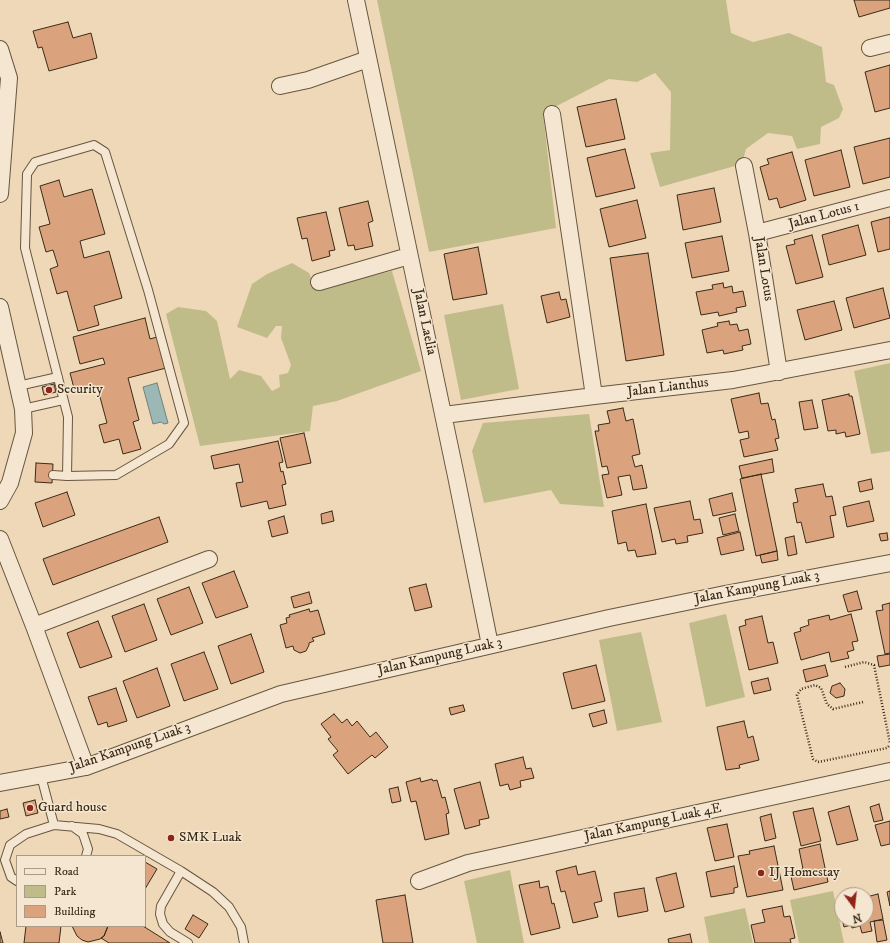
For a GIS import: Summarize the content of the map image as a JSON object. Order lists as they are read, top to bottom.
{
  "streets": {
    "street": [
      "Jalan Lotus 1",
      "Jalan Lotus",
      "Jalan Laelia",
      "Jalan Lianthus",
      "Jalan Kampung Luak 3",
      "Jalan Kampung Luak 4E"
    ]
  },
  "crossings": [
    ["Jalan Lotus 1", "Jalan Lotus"],
    ["Jalan Lotus", "Jalan Lianthus"],
    ["Jalan Laelia", "Jalan Lianthus"],
    ["Jalan Laelia", "Jalan Kampung Luak 3"]
  ],
  "places": [
    "Security",
    "Guard house",
    "SMK Luak",
    "IJ Homestay"
  ],
  "legend": ["Road", "Park", "Building"],
  "north": "bottom"
}
